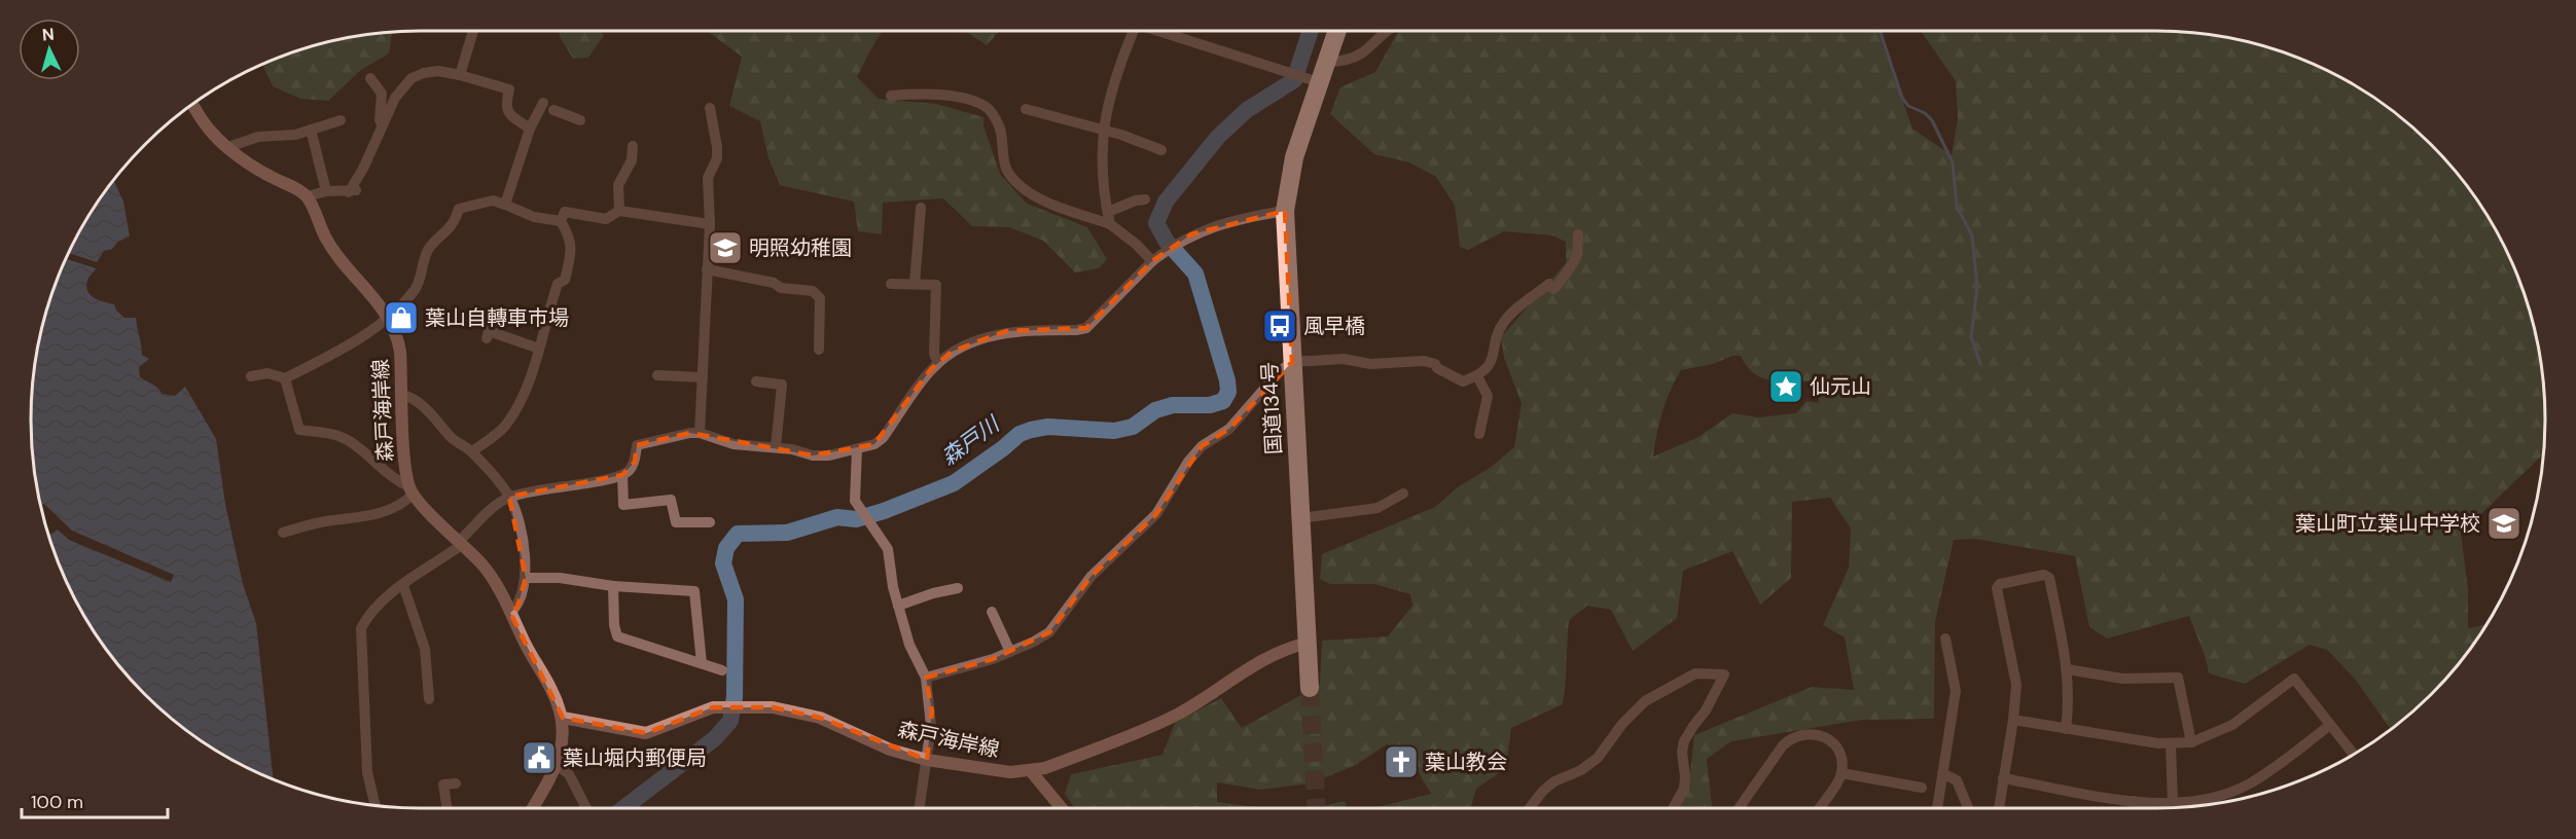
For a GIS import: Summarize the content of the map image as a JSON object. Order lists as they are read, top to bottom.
{
  "streets": {
    "highway": ["国道134号"],
    "main road": ["森戸海岸線"]
  },
  "crossings": [
    ["国道134号", "森戸海岸線"]
  ],
  "water": ["森戸川"],
  "places": {
    "school or university": ["明照幼稚園", "葉山町立葉山中学校"],
    "shop": ["葉山自轉車市場"],
    "bus stop": ["風早橋"],
    "place": ["仙元山"],
    "public building": ["葉山堀内郵便局"],
    "church": ["葉山教会"]
  },
  "scale_bar": "100 m",
  "north": "top"
}
